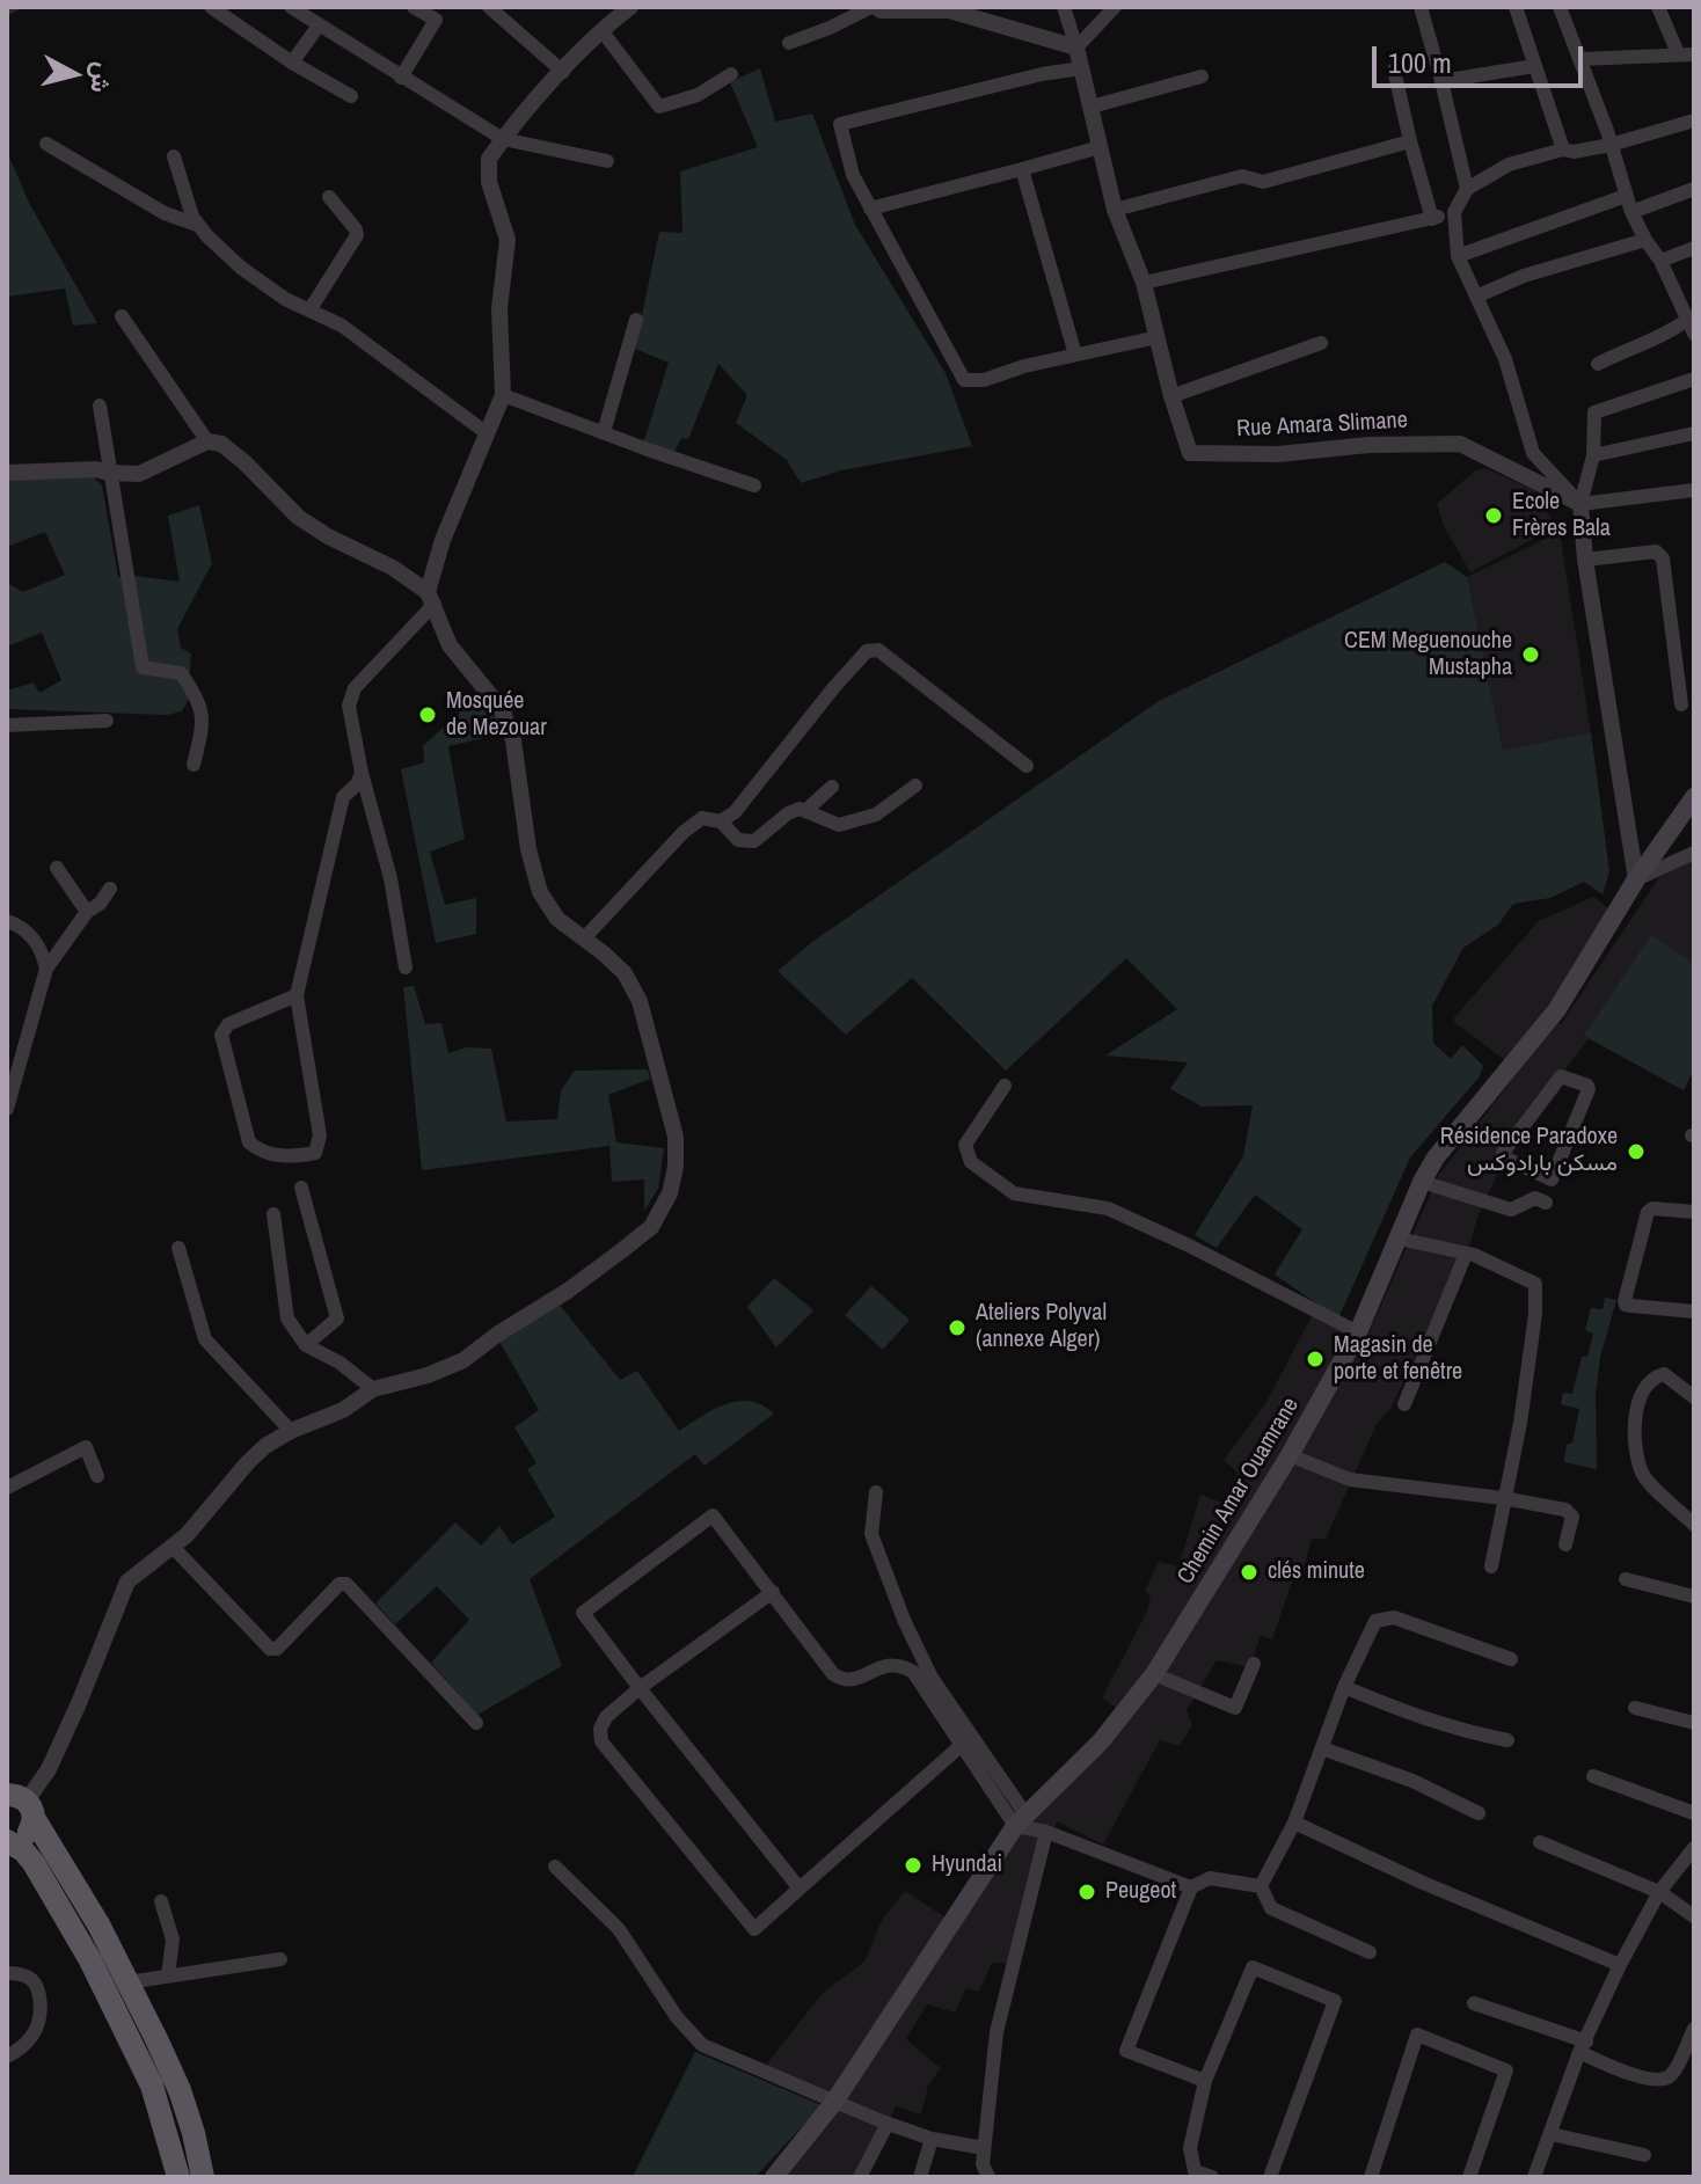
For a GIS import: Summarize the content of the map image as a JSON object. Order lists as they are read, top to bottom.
{
  "streets": {
    "main road": ["Chemin Amar Ouamrane"],
    "street": ["Rue Amara Slimane"]
  },
  "places": [
    "Ecole Frères Bala",
    "CEM Meguenouche Mustapha",
    "Mosquée de Mezouar",
    "Résidence Paradoxe مسكن بارادوكس",
    "Ateliers Polyval (annexe Alger)",
    "Magasin de porte et fenêtre",
    "clés minute",
    "Hyundai",
    "Peugeot"
  ],
  "scale_bar": "100 m",
  "north": "right"
}
